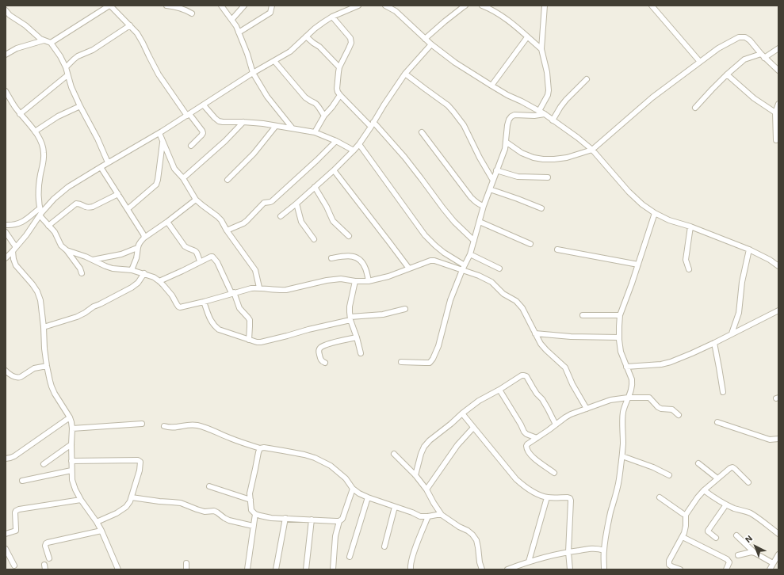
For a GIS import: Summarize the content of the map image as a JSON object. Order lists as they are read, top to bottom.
{
  "north": "top left"
}
